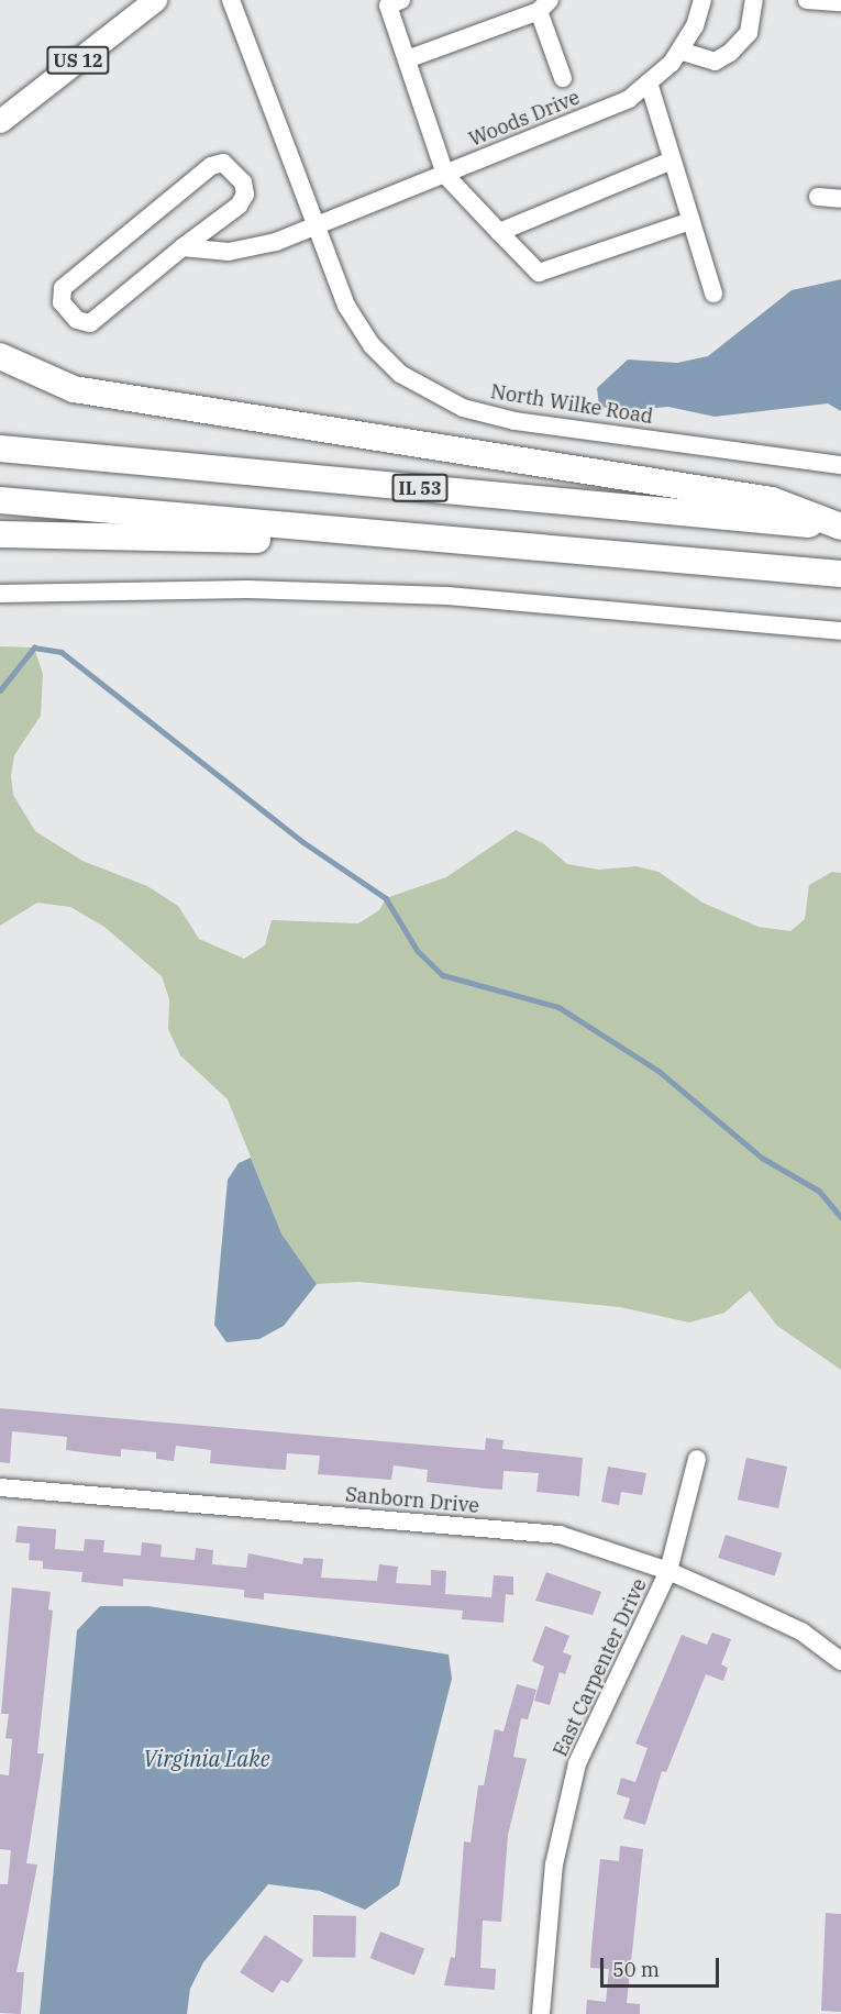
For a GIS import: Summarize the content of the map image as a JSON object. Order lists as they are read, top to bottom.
{
  "streets": {
    "highway": ["IL 53"],
    "main road": ["US 12"],
    "street": [
      "Woods Drive",
      "North Wilke Road",
      "Sanborn Drive",
      "East Carpenter Drive"
    ]
  },
  "crossings": [
    ["Woods Drive", "North Wilke Road"],
    ["Sanborn Drive", "East Carpenter Drive"]
  ],
  "water": ["Virginia Lake"],
  "scale_bar": "50 m"
}
